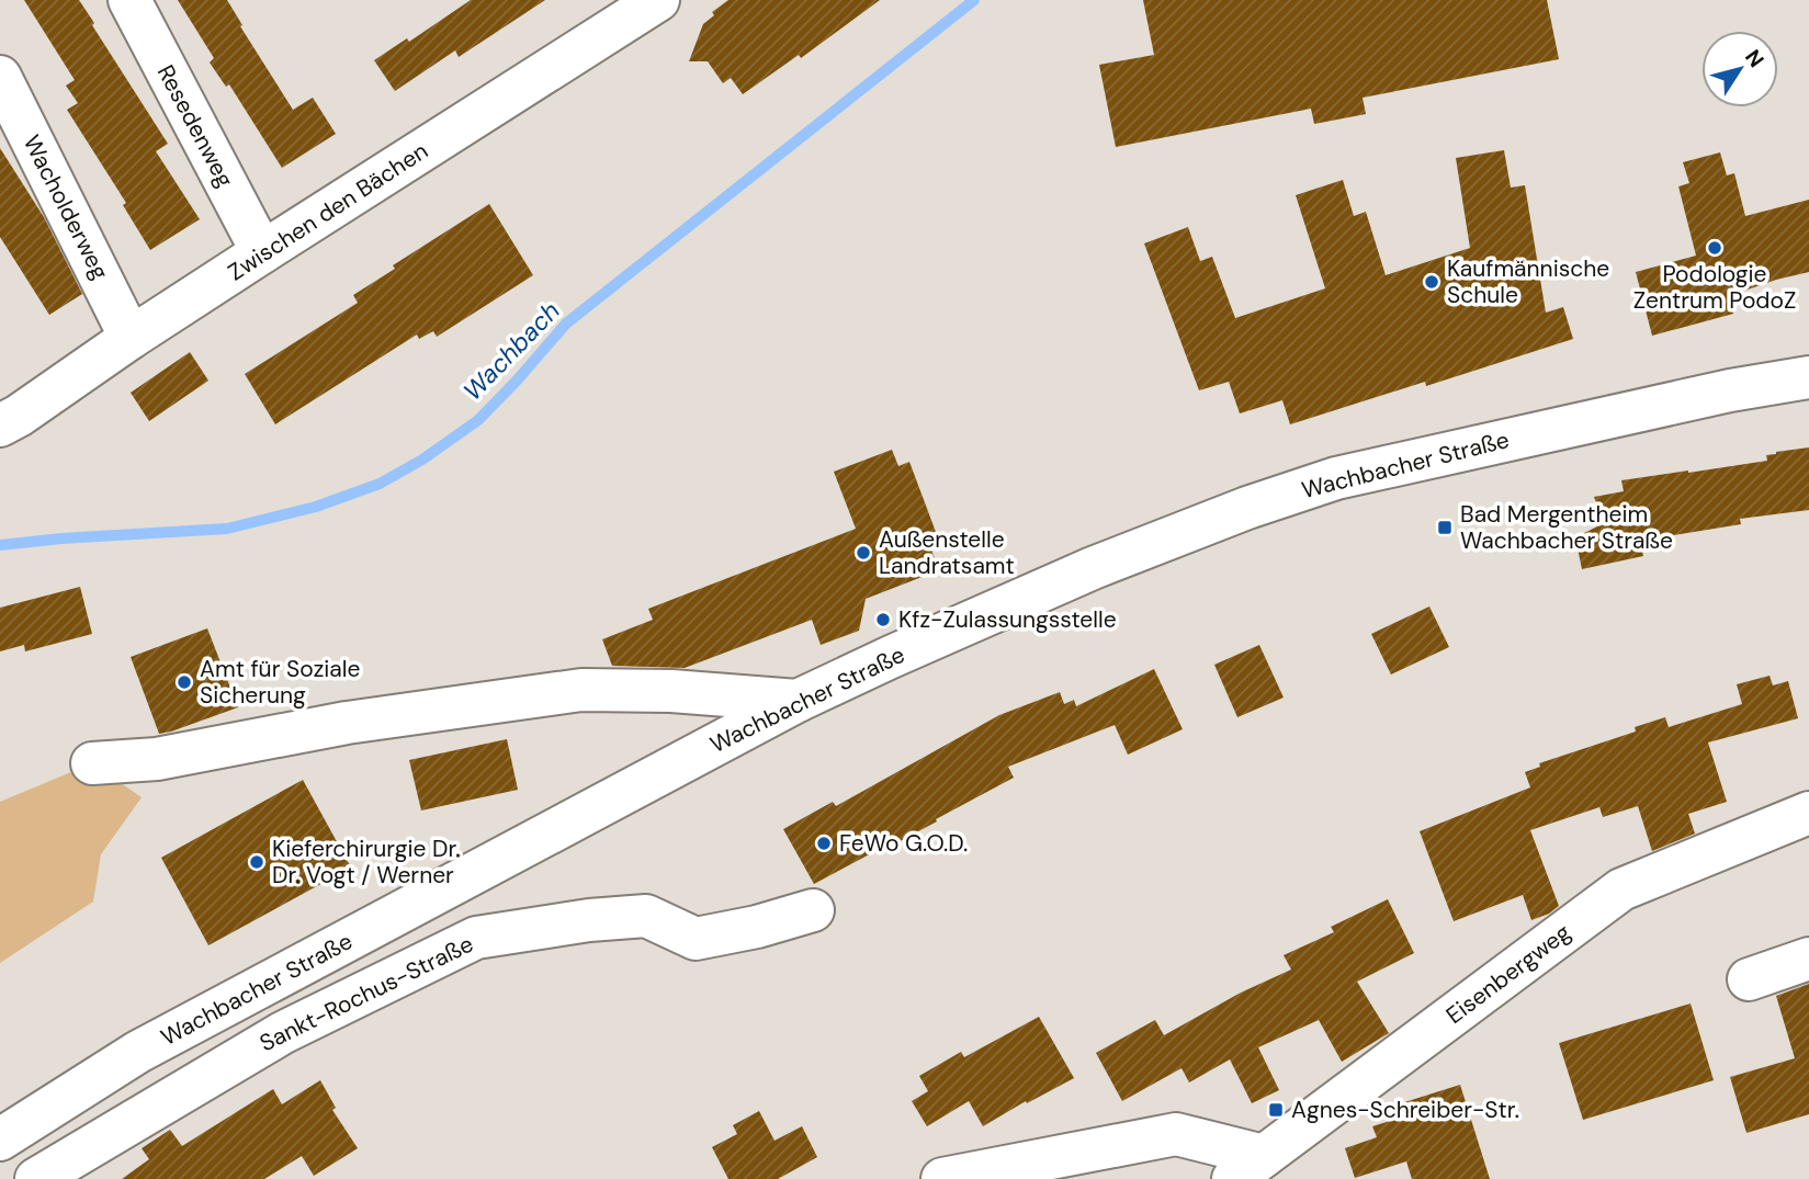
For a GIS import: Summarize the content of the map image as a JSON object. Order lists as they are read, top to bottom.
{
  "streets": {
    "street": [
      "Resedenweg",
      "Wacholderweg",
      "Zwischen den Bächen",
      "Wachbacher Straße",
      "Eisenbergweg",
      "Sankt-Rochus-Straße"
    ]
  },
  "crossings": [
    ["Resedenweg", "Zwischen den Bächen"],
    ["Wacholderweg", "Zwischen den Bächen"]
  ],
  "water": ["Wachbach"],
  "places": {
    "other": [
      "Podologie Zentrum PodoZ",
      "Kaufmännische Schule",
      "Außenstelle Landratsamt",
      "Kfz-Zulassungsstelle",
      "Amt für Soziale Sicherung",
      "FeWo G.O.D.",
      "Kieferchirurgie Dr. Dr. Vogt / Werner"
    ],
    "transit": ["Bad Mergentheim Wachbacher Straße", "Agnes-Schreiber-Str."]
  },
  "north": "top right"
}
